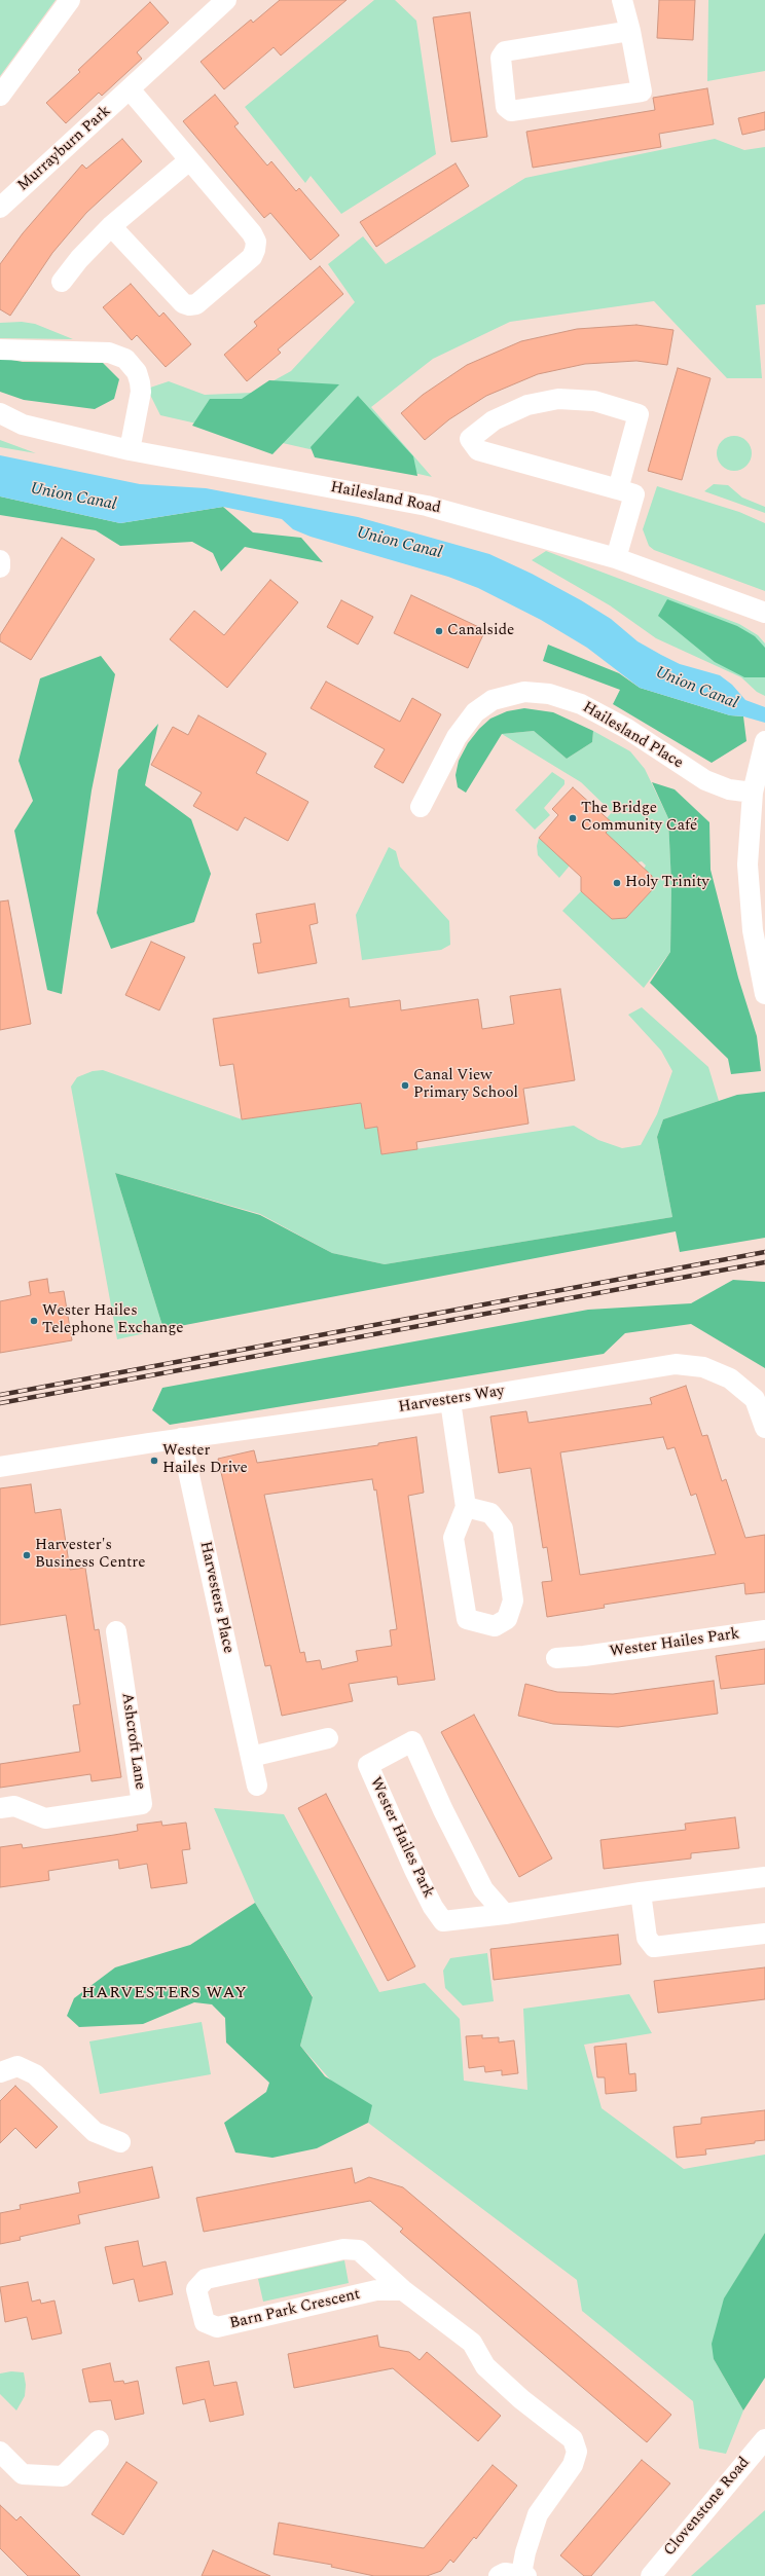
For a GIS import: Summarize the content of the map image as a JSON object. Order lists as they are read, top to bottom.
{
  "streets": {
    "street": [
      "Murrayburn Park",
      "Hailesland Road",
      "Hailesland Place",
      "Harvesters Way",
      "Harvesters Place",
      "Wester Hailes Park",
      "Ashcroft Lane",
      "Barn Park Crescent",
      "Clovenstone Road"
    ]
  },
  "crossings": [
    ["Harvesters Way", "Harvesters Place"]
  ],
  "districts": ["HARVESTERS WAY"],
  "water": ["Union Canal"],
  "places": [
    "Canalside",
    "The Bridge Community Café",
    "Holy Trinity",
    "Canal View Primary School",
    "Wester Hailes Telephone Exchange",
    "Wester Hailes Drive",
    "Harvester's Business Centre"
  ]
}
